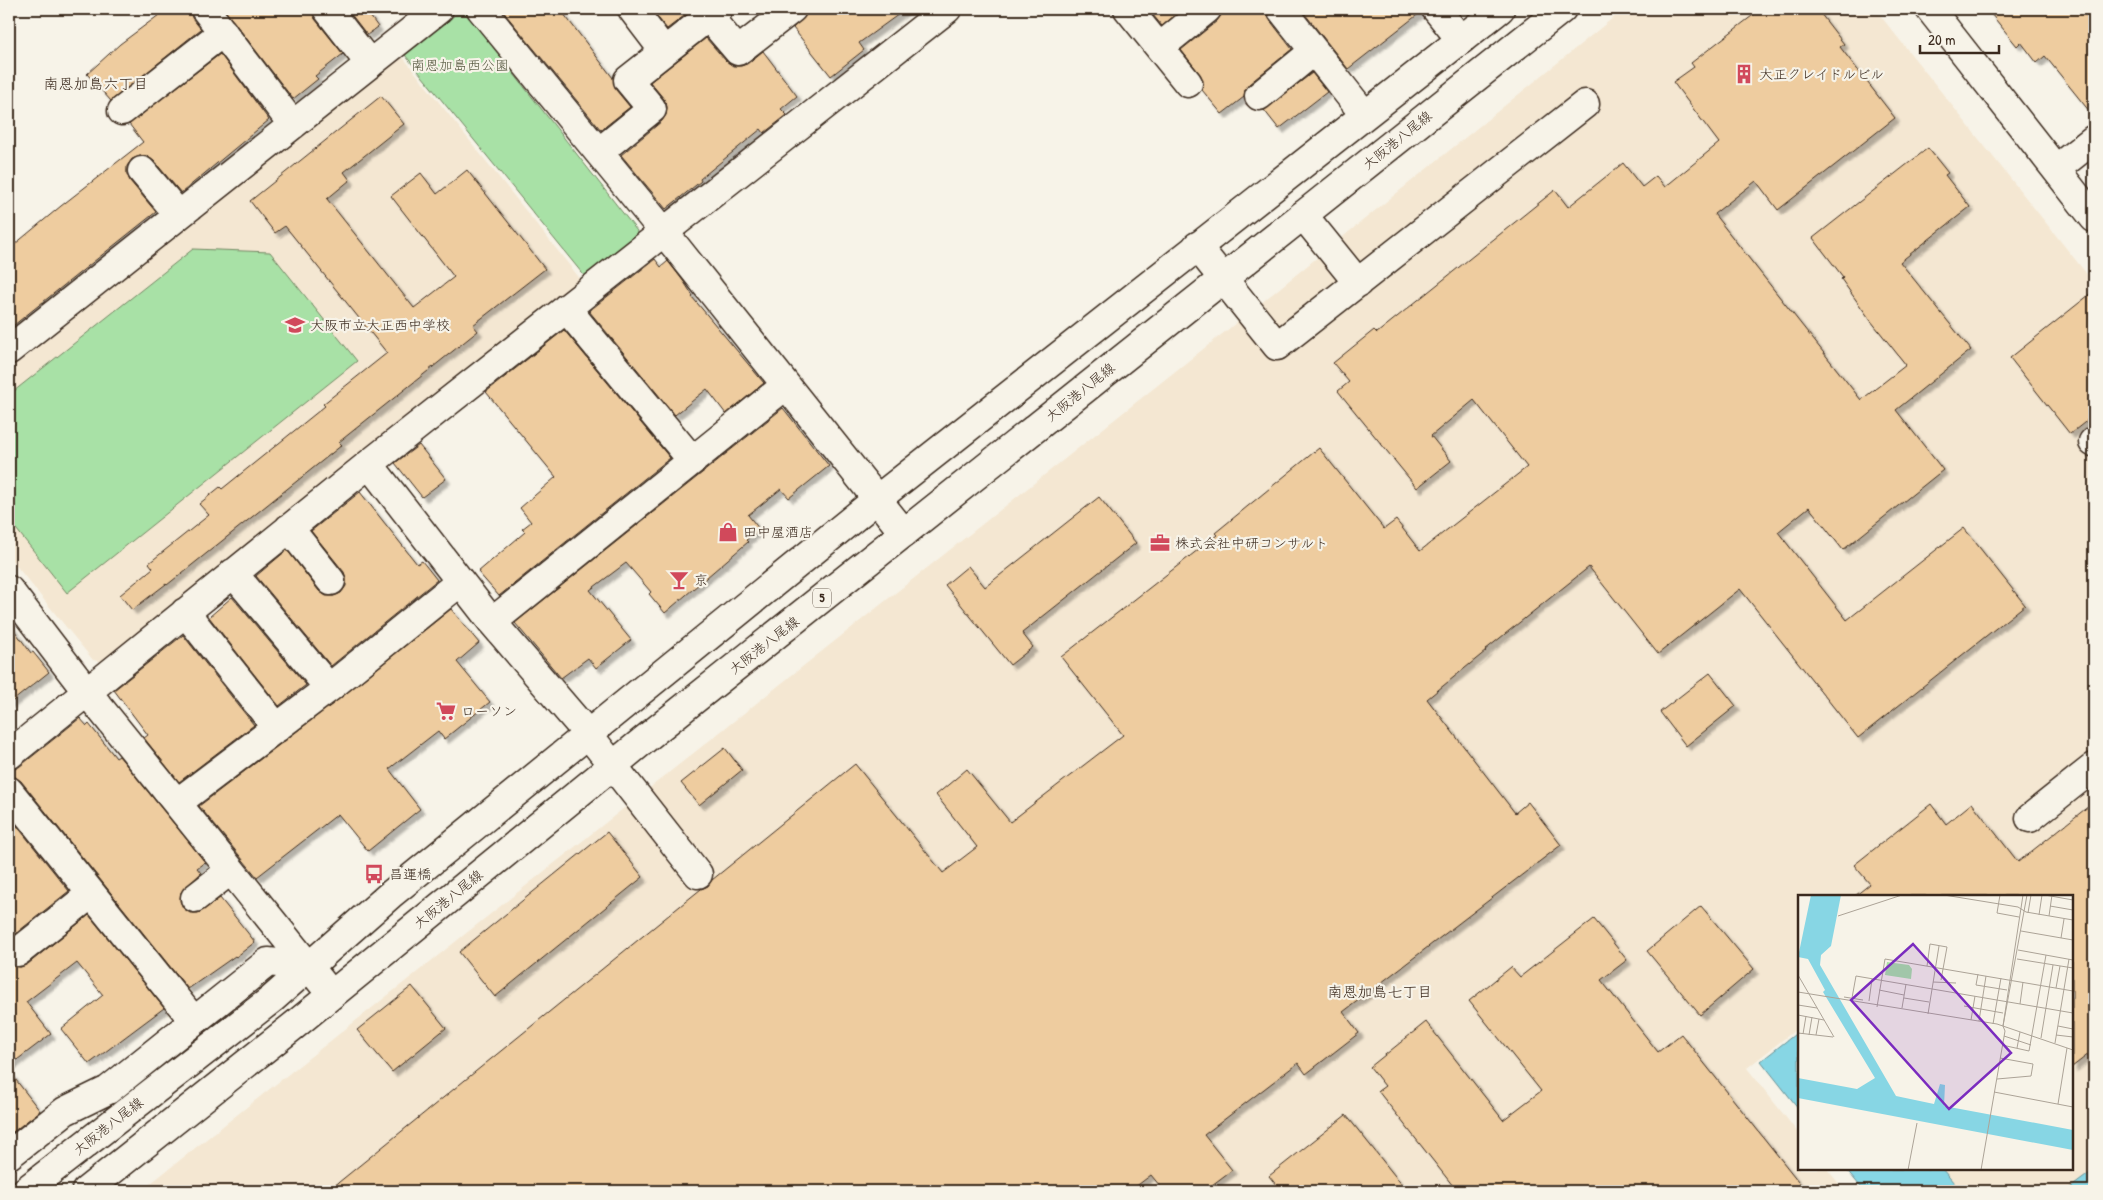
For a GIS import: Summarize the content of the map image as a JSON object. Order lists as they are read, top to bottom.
{
  "streets": {
    "street": ["大阪港八尾線", "5"]
  },
  "districts": ["南恩加島六丁目", "南恩加島七丁目"],
  "parks": ["南恩加島西公園"],
  "places": {
    "building": ["大正クレイドルビル"],
    "school or university": ["大阪市立大正西中学校"],
    "shop": ["田中屋酒店"],
    "office": ["株式会社中研コンサルト"],
    "bar": ["京"],
    "supermarket": ["ローソン"],
    "bus stop": ["昌運橋"]
  },
  "scale_bar": "20 m"
}
